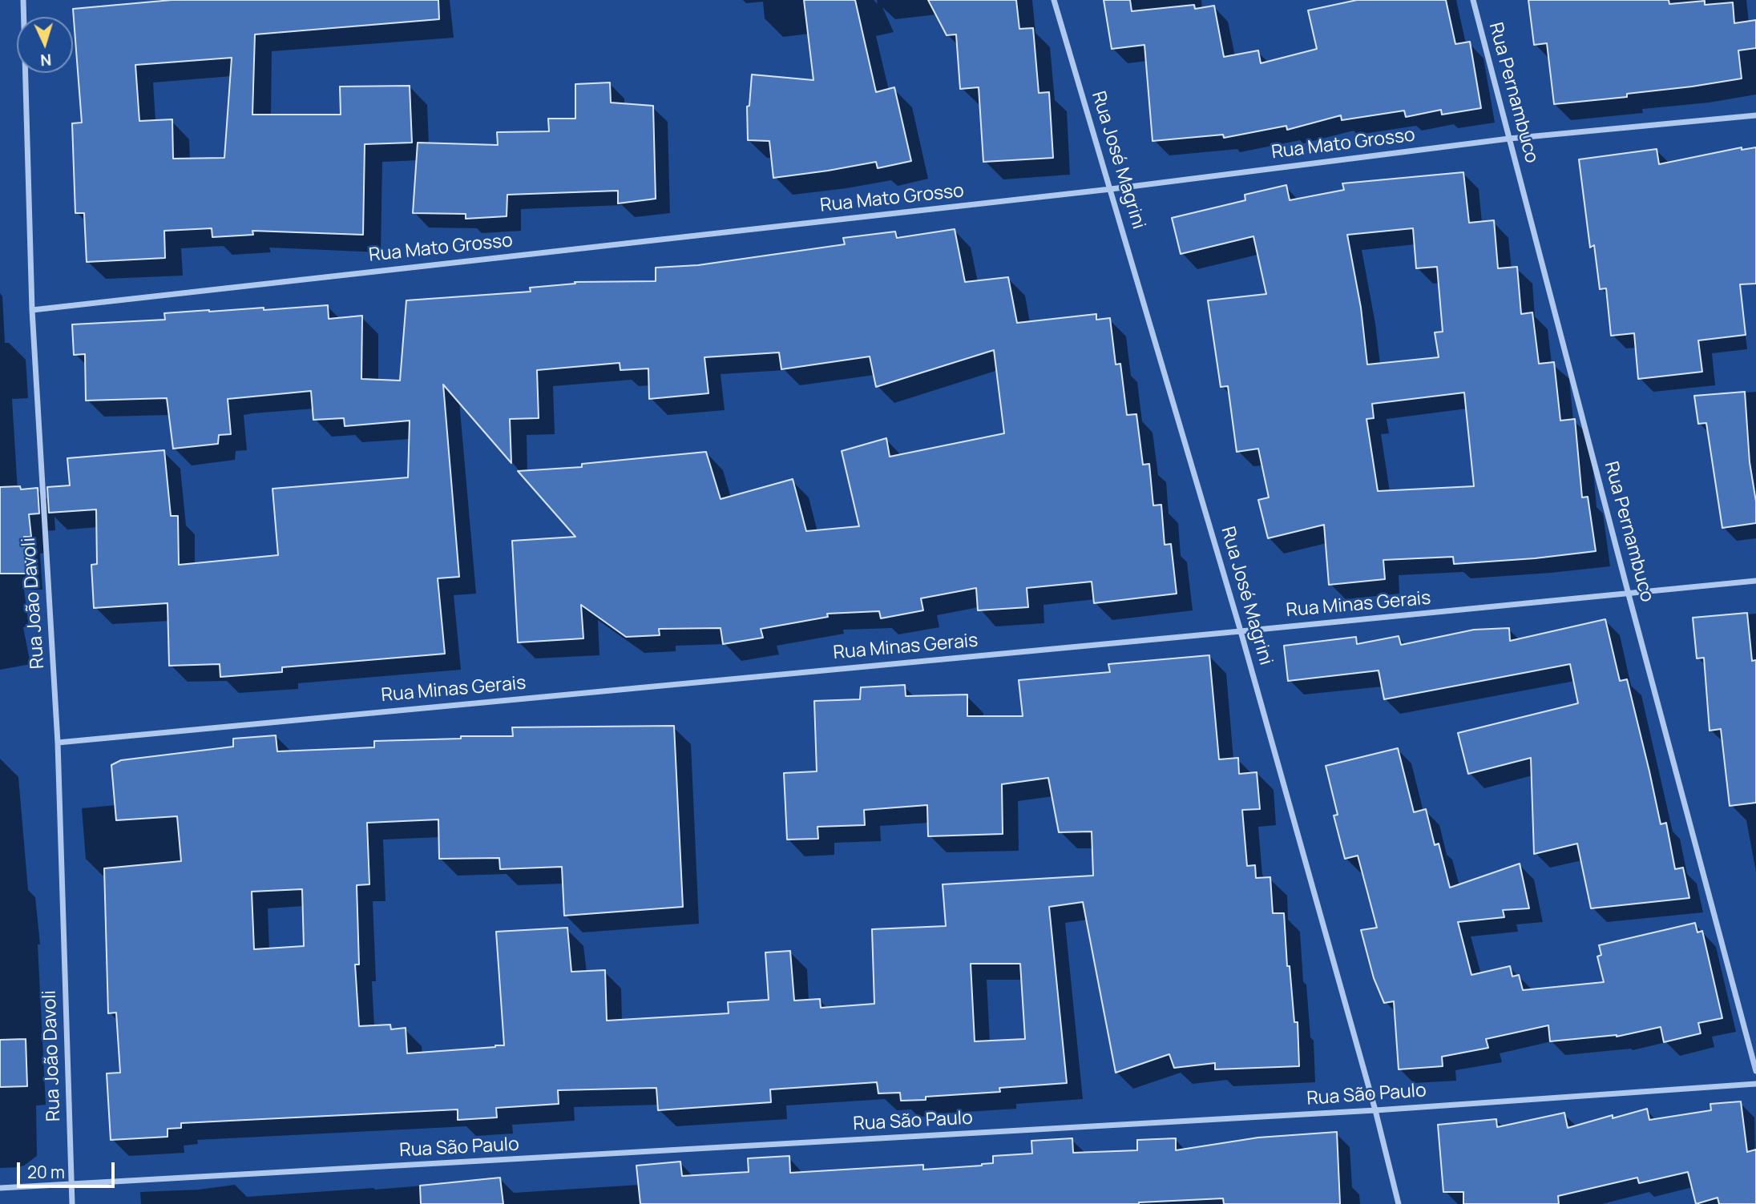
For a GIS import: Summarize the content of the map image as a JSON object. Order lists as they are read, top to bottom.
{
  "streets": {
    "street": [
      "Rua Pernambuco",
      "Rua Mato Grosso",
      "Rua José Magrini",
      "Rua João Davoli",
      "Rua Minas Gerais",
      "Rua São Paulo"
    ]
  },
  "crossings": [
    ["Rua Pernambuco", "Rua Mato Grosso"],
    ["Rua Pernambuco", "Rua Minas Gerais"],
    ["Rua Mato Grosso", "Rua José Magrini"],
    ["Rua Mato Grosso", "Rua João Davoli"],
    ["Rua José Magrini", "Rua Minas Gerais"],
    ["Rua José Magrini", "Rua São Paulo"],
    ["Rua João Davoli", "Rua Minas Gerais"],
    ["Rua João Davoli", "Rua São Paulo"]
  ],
  "scale_bar": "20 m",
  "north": "bottom"
}
